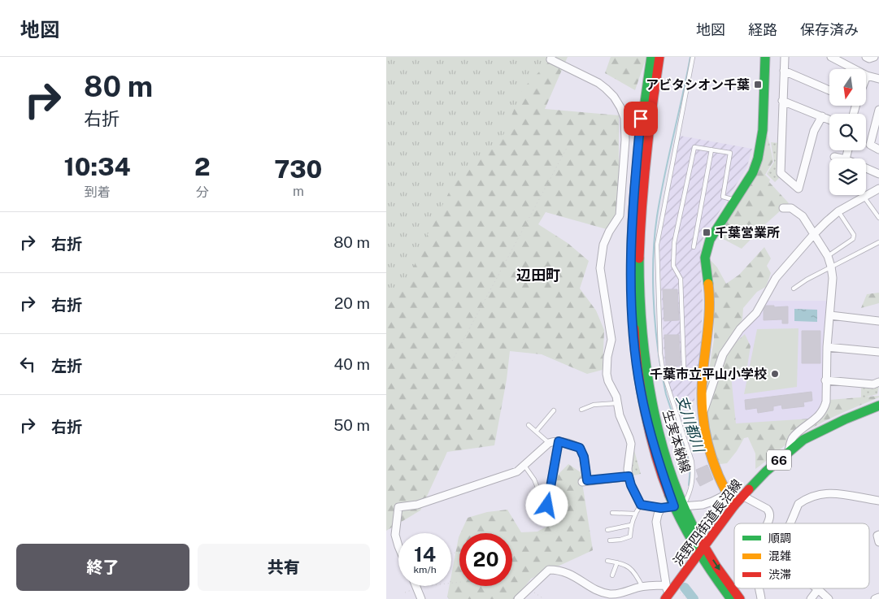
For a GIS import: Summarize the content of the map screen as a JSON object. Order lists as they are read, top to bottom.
{
  "streets": {
    "main road": ["生実本納線", "66", "浜野四街道長沼線"]
  },
  "crossings": [
    ["生実本納線", "浜野四街道長沼線"]
  ],
  "districts": ["辺田町"],
  "water": ["支川都川"],
  "places": {
    "transit": ["アビタシオン千葉", "千葉営業所"],
    "other": ["千葉市立平山小学校"]
  },
  "legend": ["順調", "混雑", "渋滞"],
  "north": "bottom",
  "page": {
    "header": "地図",
    "nav": ["地図", "経路", "保存済み"],
    "turn": ["80 m", "右折"],
    "eta": [
      "10:34",
      "到着",
      "2",
      "分",
      "730",
      "m"
    ],
    "list": [
      {
        "name": "右折",
        "value": "80 m"
      },
      {
        "name": "右折",
        "value": "20 m"
      },
      {
        "name": "左折",
        "value": "40 m"
      },
      {
        "name": "右折",
        "value": "50 m"
      }
    ],
    "speed": "14 km/h",
    "limit": "20",
    "buttons": ["終了", "共有"]
  }
}
